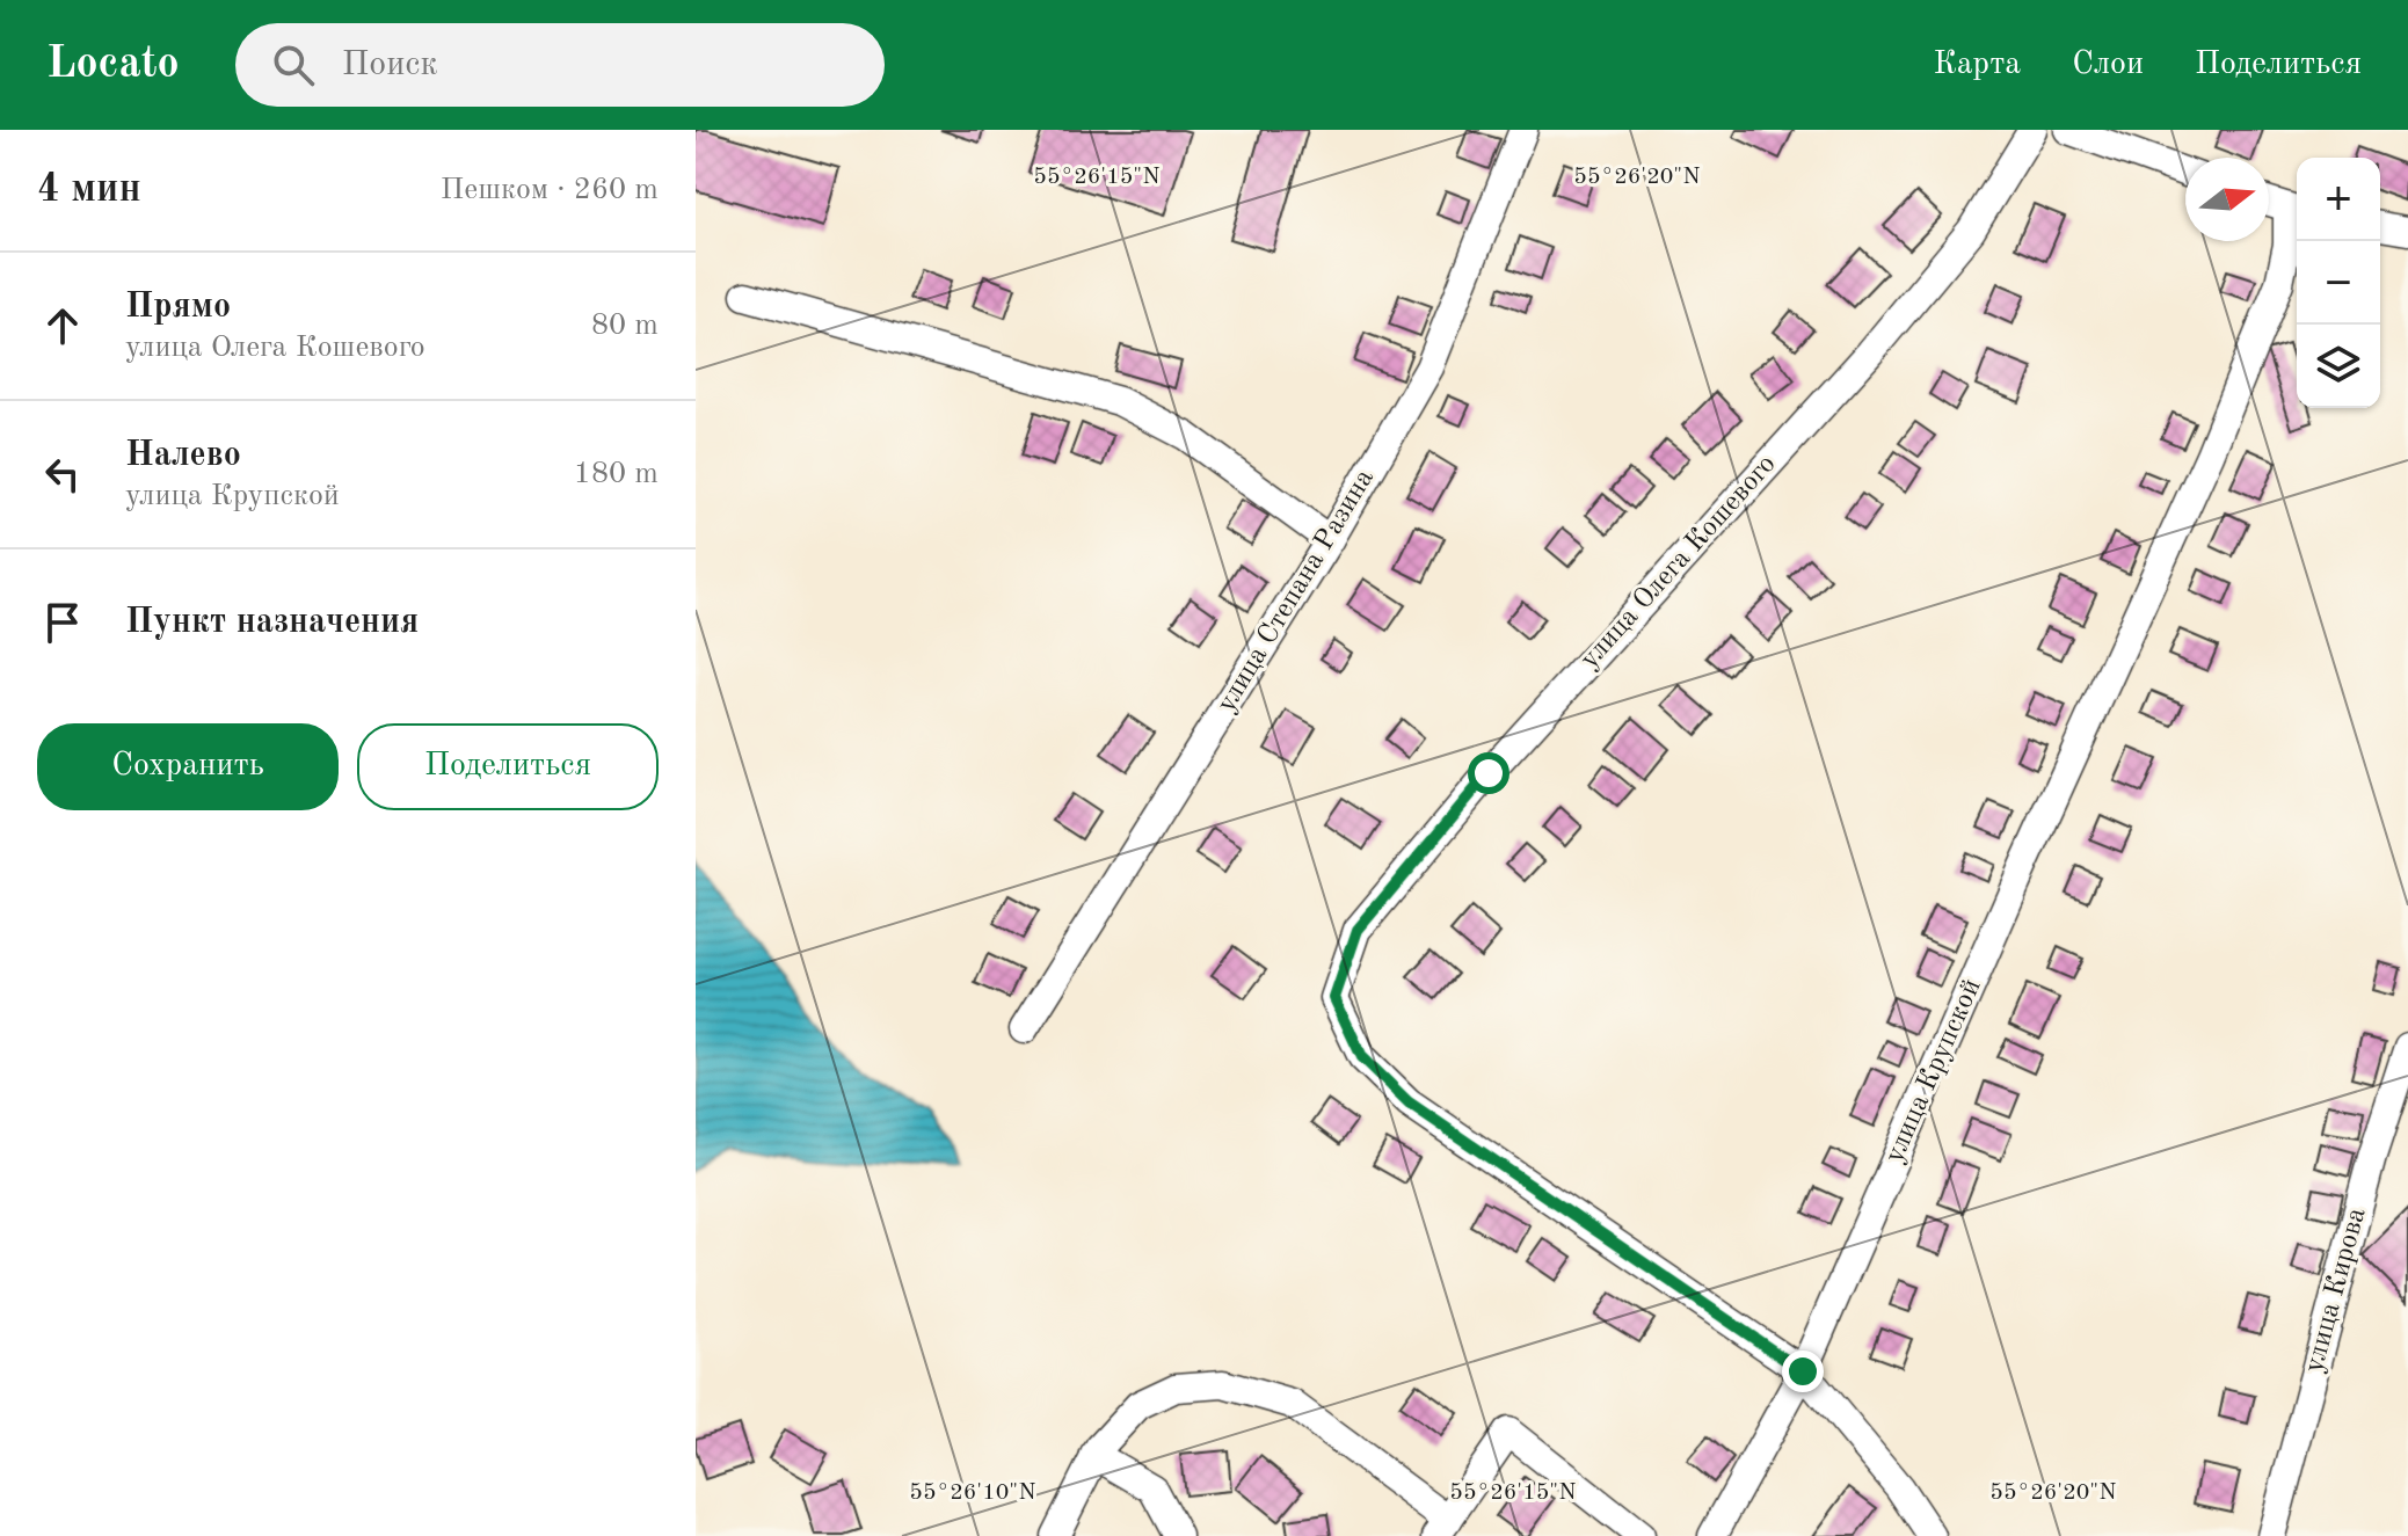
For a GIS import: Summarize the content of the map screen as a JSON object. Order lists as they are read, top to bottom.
{
  "streets": {
    "street": [
      "улица Олега Кошевого",
      "улица Степана Разина",
      "улица Крупской",
      "улица Кирова"
    ]
  },
  "crossings": [
    ["улица Олега Кошевого", "улица Крупской"]
  ],
  "north": "right",
  "page": {
    "header": "Locato",
    "search": "Поиск",
    "nav": ["Карта", "Слои", "Поделиться"],
    "heading": ["4 мин", "Пешком · 260 m"],
    "map_buttons": ["+", "−"],
    "list": [
      ["Прямо", "улица Олега Кошевого", "80 m"],
      ["Налево", "улица Крупской", "180 m"],
      "Пункт назначения"
    ],
    "buttons": ["Сохранить", "Поделиться"]
  },
  "coordinates": ["55°26'15\"N", "55°26'20\"N", "55°26'10\"N"]
}
